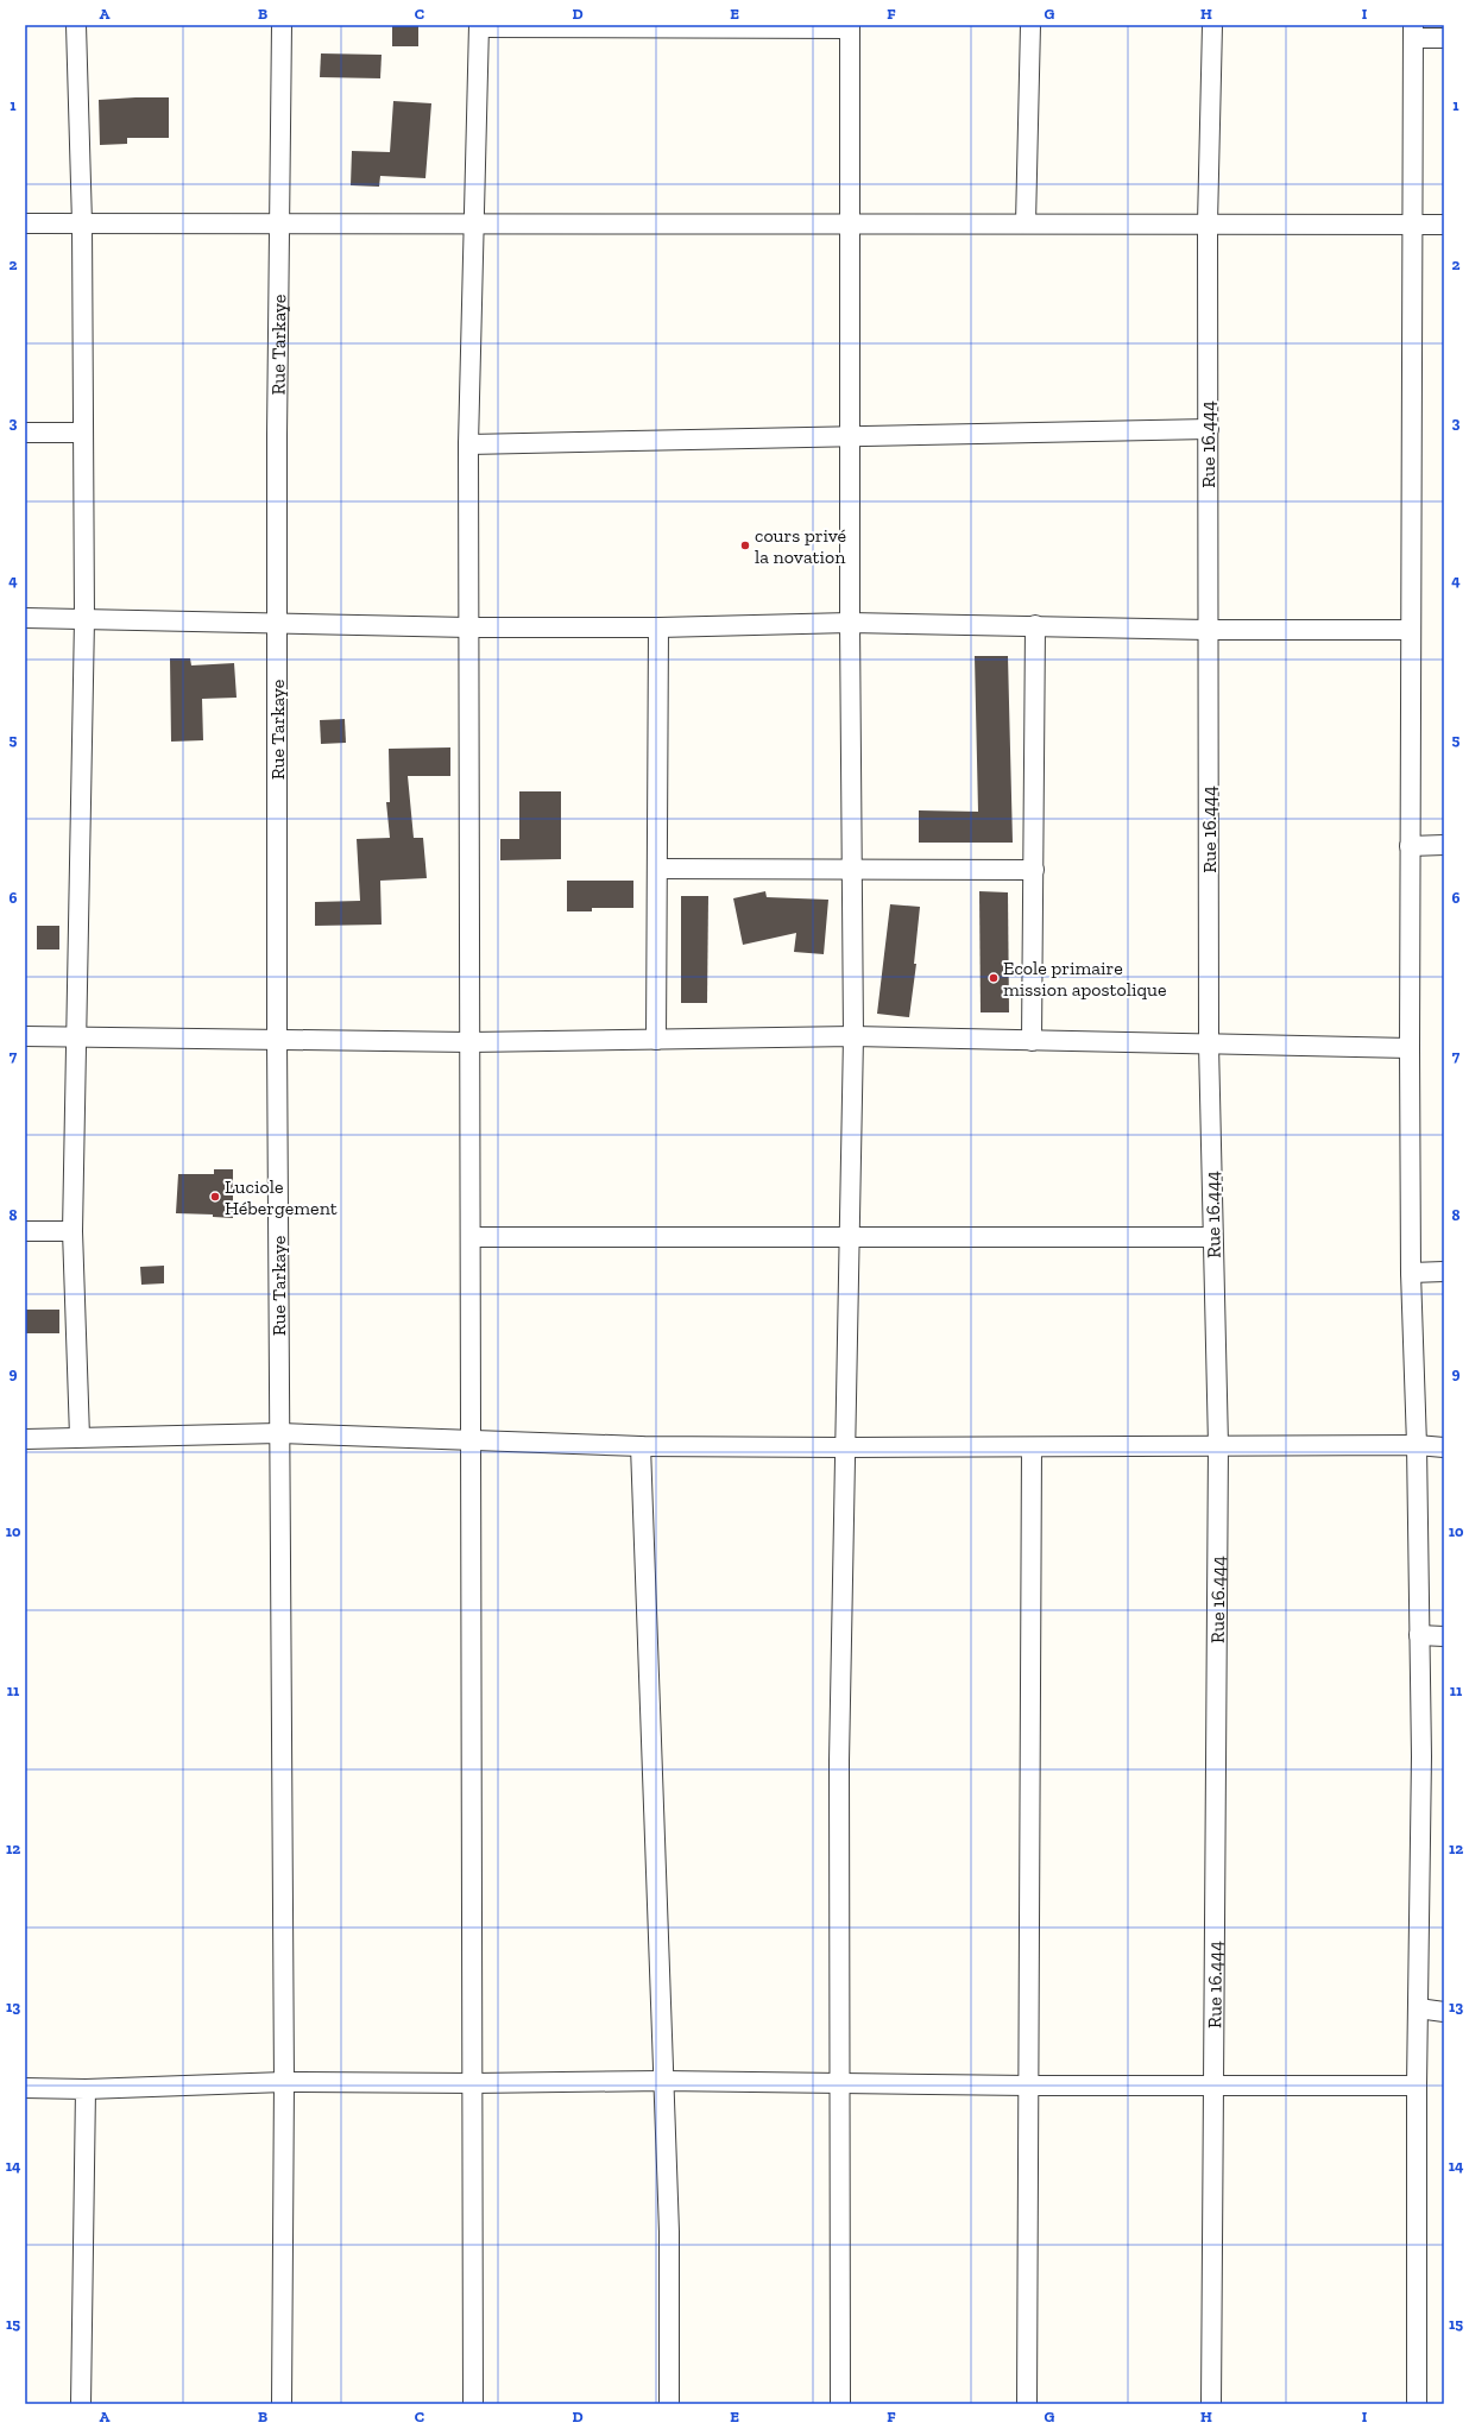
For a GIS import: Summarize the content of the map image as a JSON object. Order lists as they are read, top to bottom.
{
  "streets": {
    "street": ["Rue Tarkaye", "Rue 16.444"]
  },
  "places": ["cours privé la novation", "Ecole primaire mission apostolique", "Luciole Hébergement"],
  "grid": {
    "columns": [
      "A",
      "B",
      "C",
      "D",
      "E",
      "F",
      "G",
      "H",
      "I"
    ],
    "rows": [
      "1",
      "2",
      "3",
      "4",
      "5",
      "6",
      "7",
      "8",
      "9",
      "10",
      "11",
      "12",
      "13",
      "14",
      "15"
    ]
  }
}
